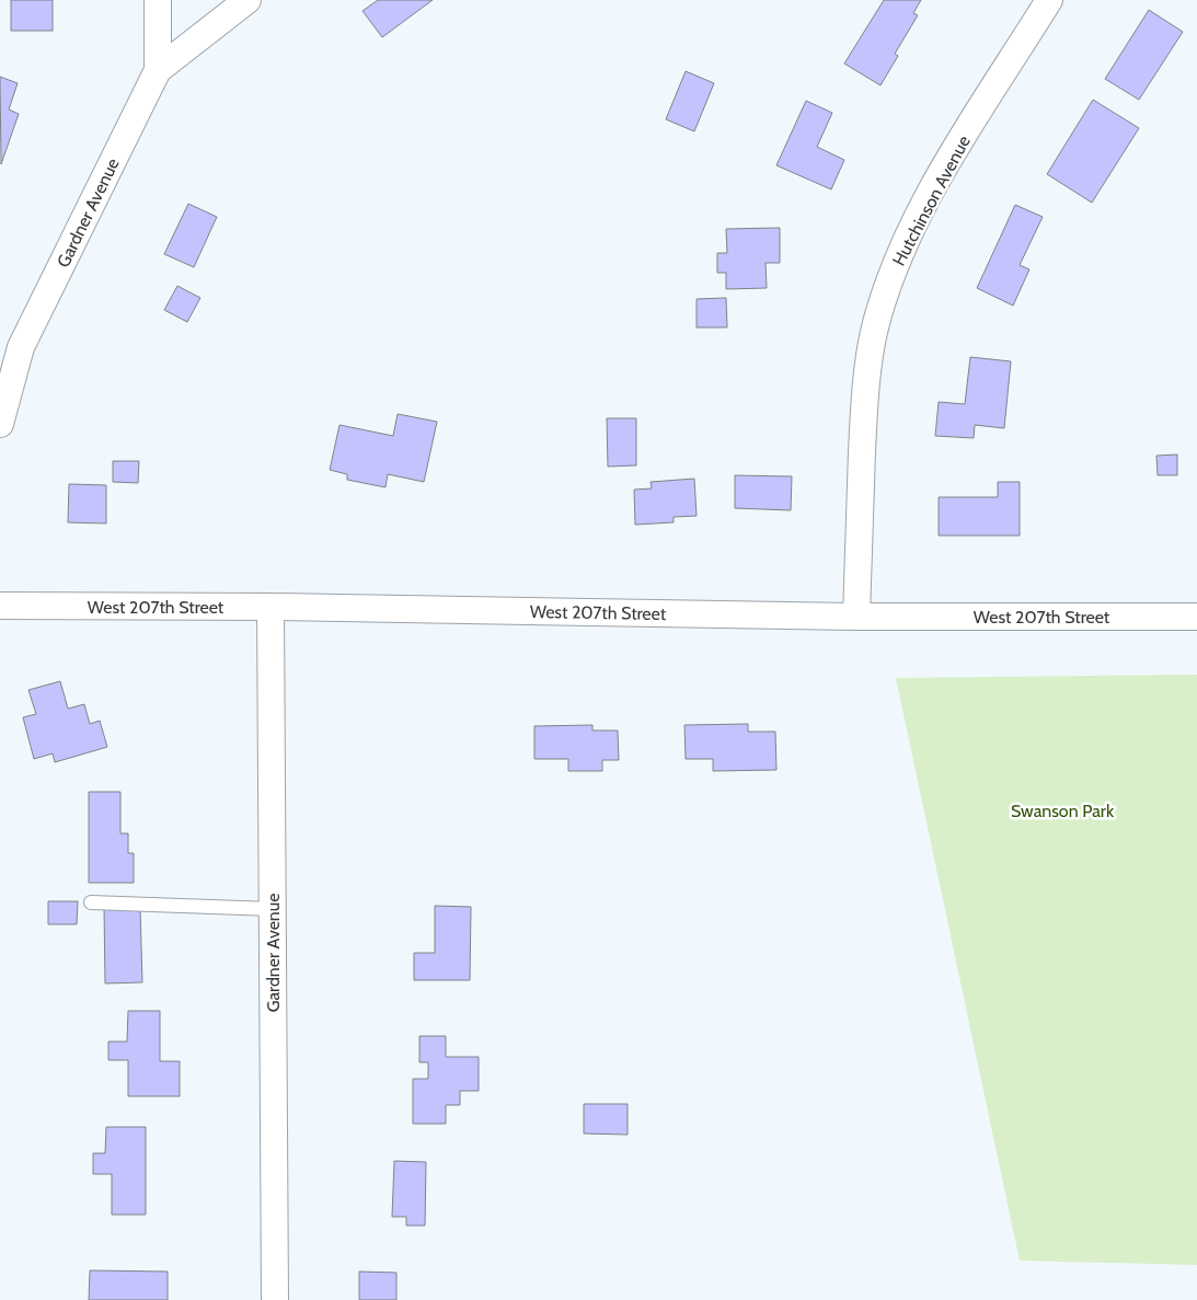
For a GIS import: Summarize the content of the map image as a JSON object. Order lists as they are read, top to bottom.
{
  "streets": {
    "street": ["Hutchinson Avenue", "Gardner Avenue", "West 207th Street"]
  },
  "crossings": [
    ["Hutchinson Avenue", "West 207th Street"],
    ["Gardner Avenue", "West 207th Street"]
  ],
  "parks": ["Swanson Park"]
}
